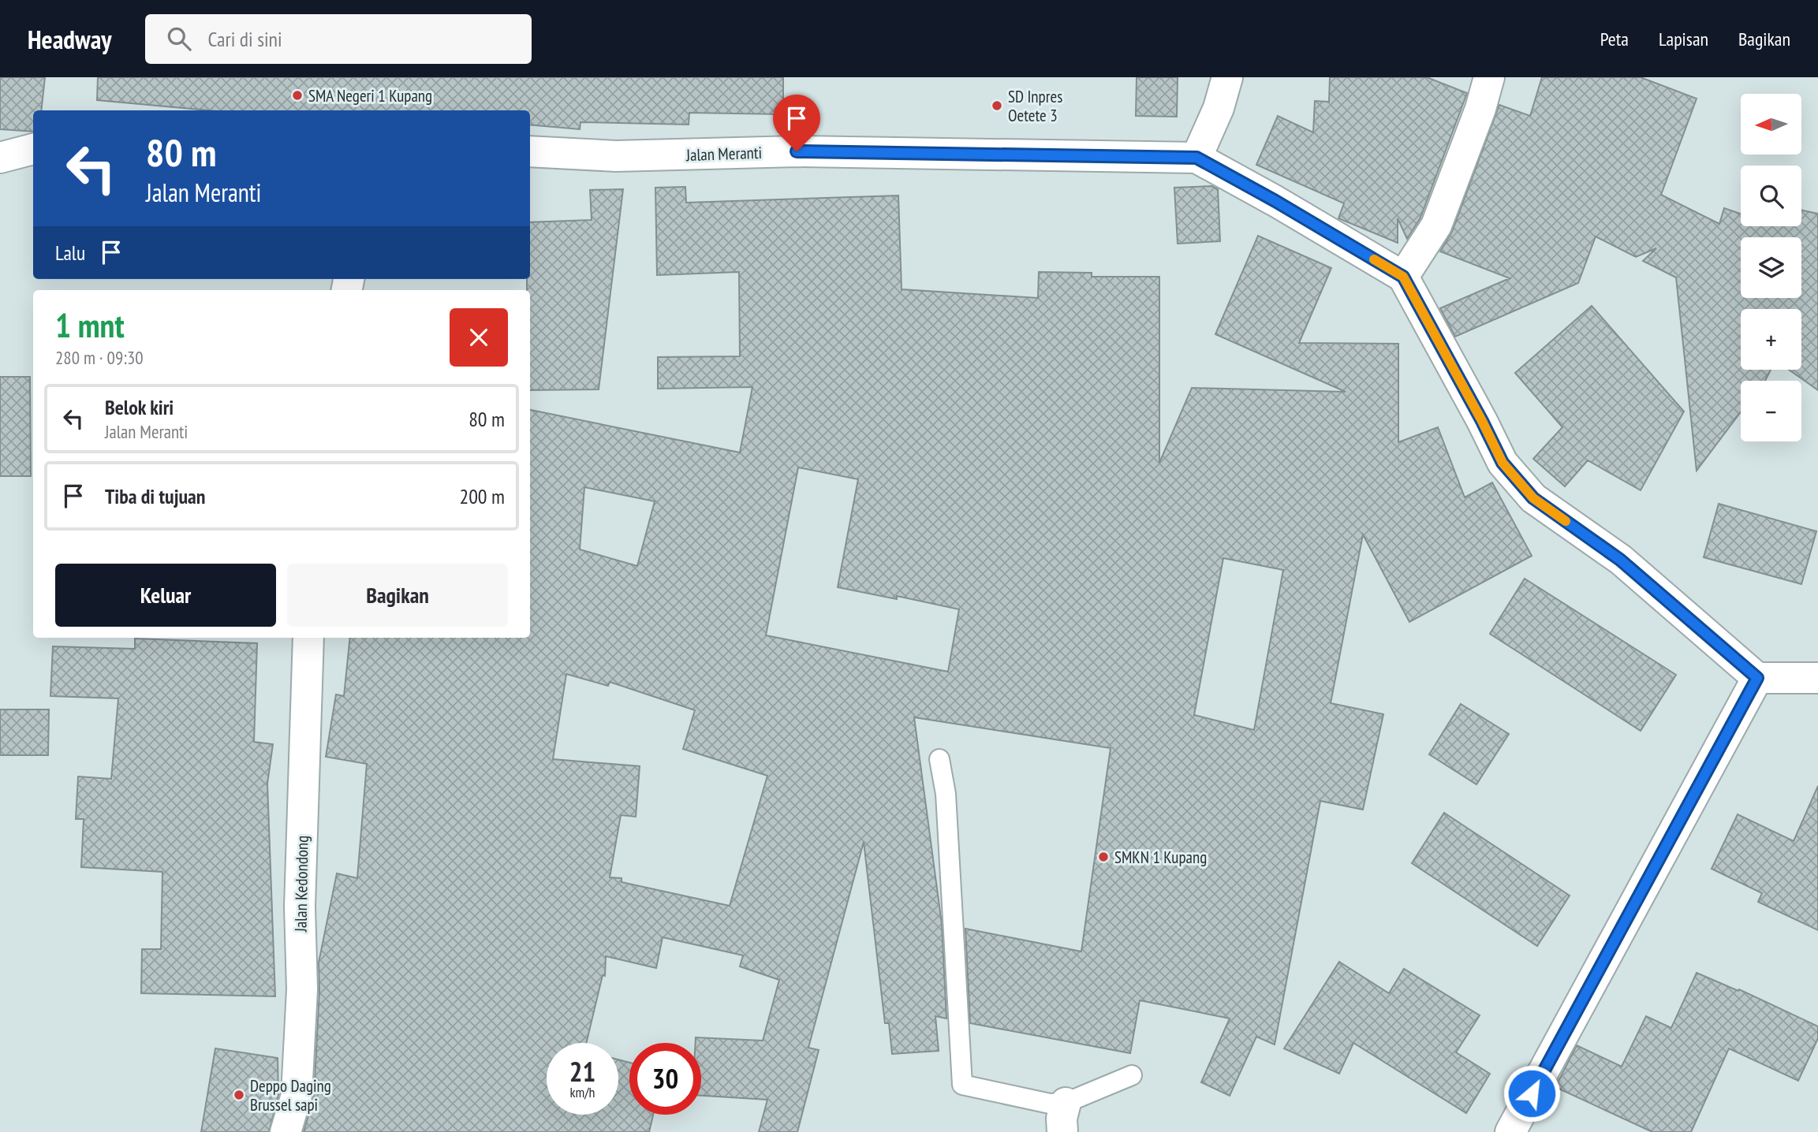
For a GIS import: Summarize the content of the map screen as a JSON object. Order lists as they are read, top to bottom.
{
  "streets": {
    "street": ["Jalan Meranti", "Jalan Kedondong"]
  },
  "places": [
    "SMA Negeri 1 Kupang",
    "SD Inpres Oetete 3",
    "SMKN 1 Kupang",
    "Deppo Daging Brussel sapi"
  ],
  "north": "left",
  "page": {
    "header": "Headway",
    "search": "Cari di sini",
    "nav": ["Peta", "Lapisan", "Bagikan"],
    "map_buttons": ["+", "−"],
    "turn": ["80 m", "Jalan Meranti"],
    "then": "Lalu",
    "heading": ["1 mnt", "280 m · 09:30"],
    "list": [
      {
        "name": "Belok kiri",
        "note": "Jalan Meranti",
        "value": "80 m"
      },
      {
        "name": "Tiba di tujuan",
        "value": "200 m"
      }
    ],
    "buttons": ["Keluar", "Bagikan"],
    "speed": "21 km/h",
    "limit": "30"
  }
}
